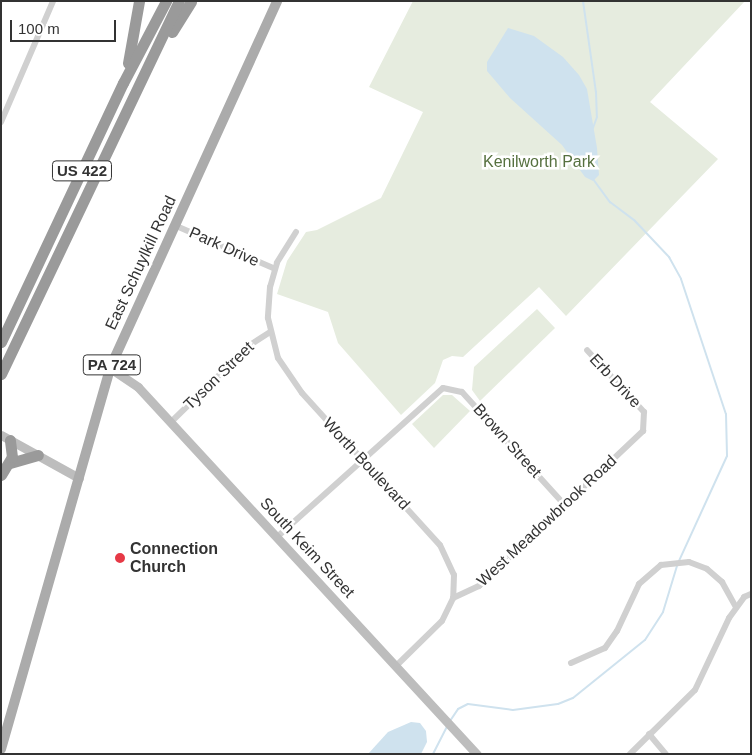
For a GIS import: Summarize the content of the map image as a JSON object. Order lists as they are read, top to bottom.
{
  "streets": {
    "highway": ["US 422"],
    "main road": ["East Schuylkill Road", "PA 724"],
    "street": [
      "Park Drive",
      "Tyson Street",
      "Erb Drive",
      "Brown Street",
      "Worth Boulevard",
      "West Meadowbrook Road",
      "South Keim Street"
    ]
  },
  "crossings": [
    ["Park Drive", "East Schuylkill Road"],
    ["Park Drive", "Worth Boulevard"],
    ["East Schuylkill Road", "South Keim Street"],
    ["Tyson Street", "Worth Boulevard"],
    ["Tyson Street", "South Keim Street"],
    ["Erb Drive", "West Meadowbrook Road"],
    ["Brown Street", "Worth Boulevard"],
    ["Brown Street", "West Meadowbrook Road"],
    ["Worth Boulevard", "West Meadowbrook Road"]
  ],
  "parks": ["Kenilworth Park"],
  "places": ["Connection Church"],
  "scale_bar": "100 m"
}
